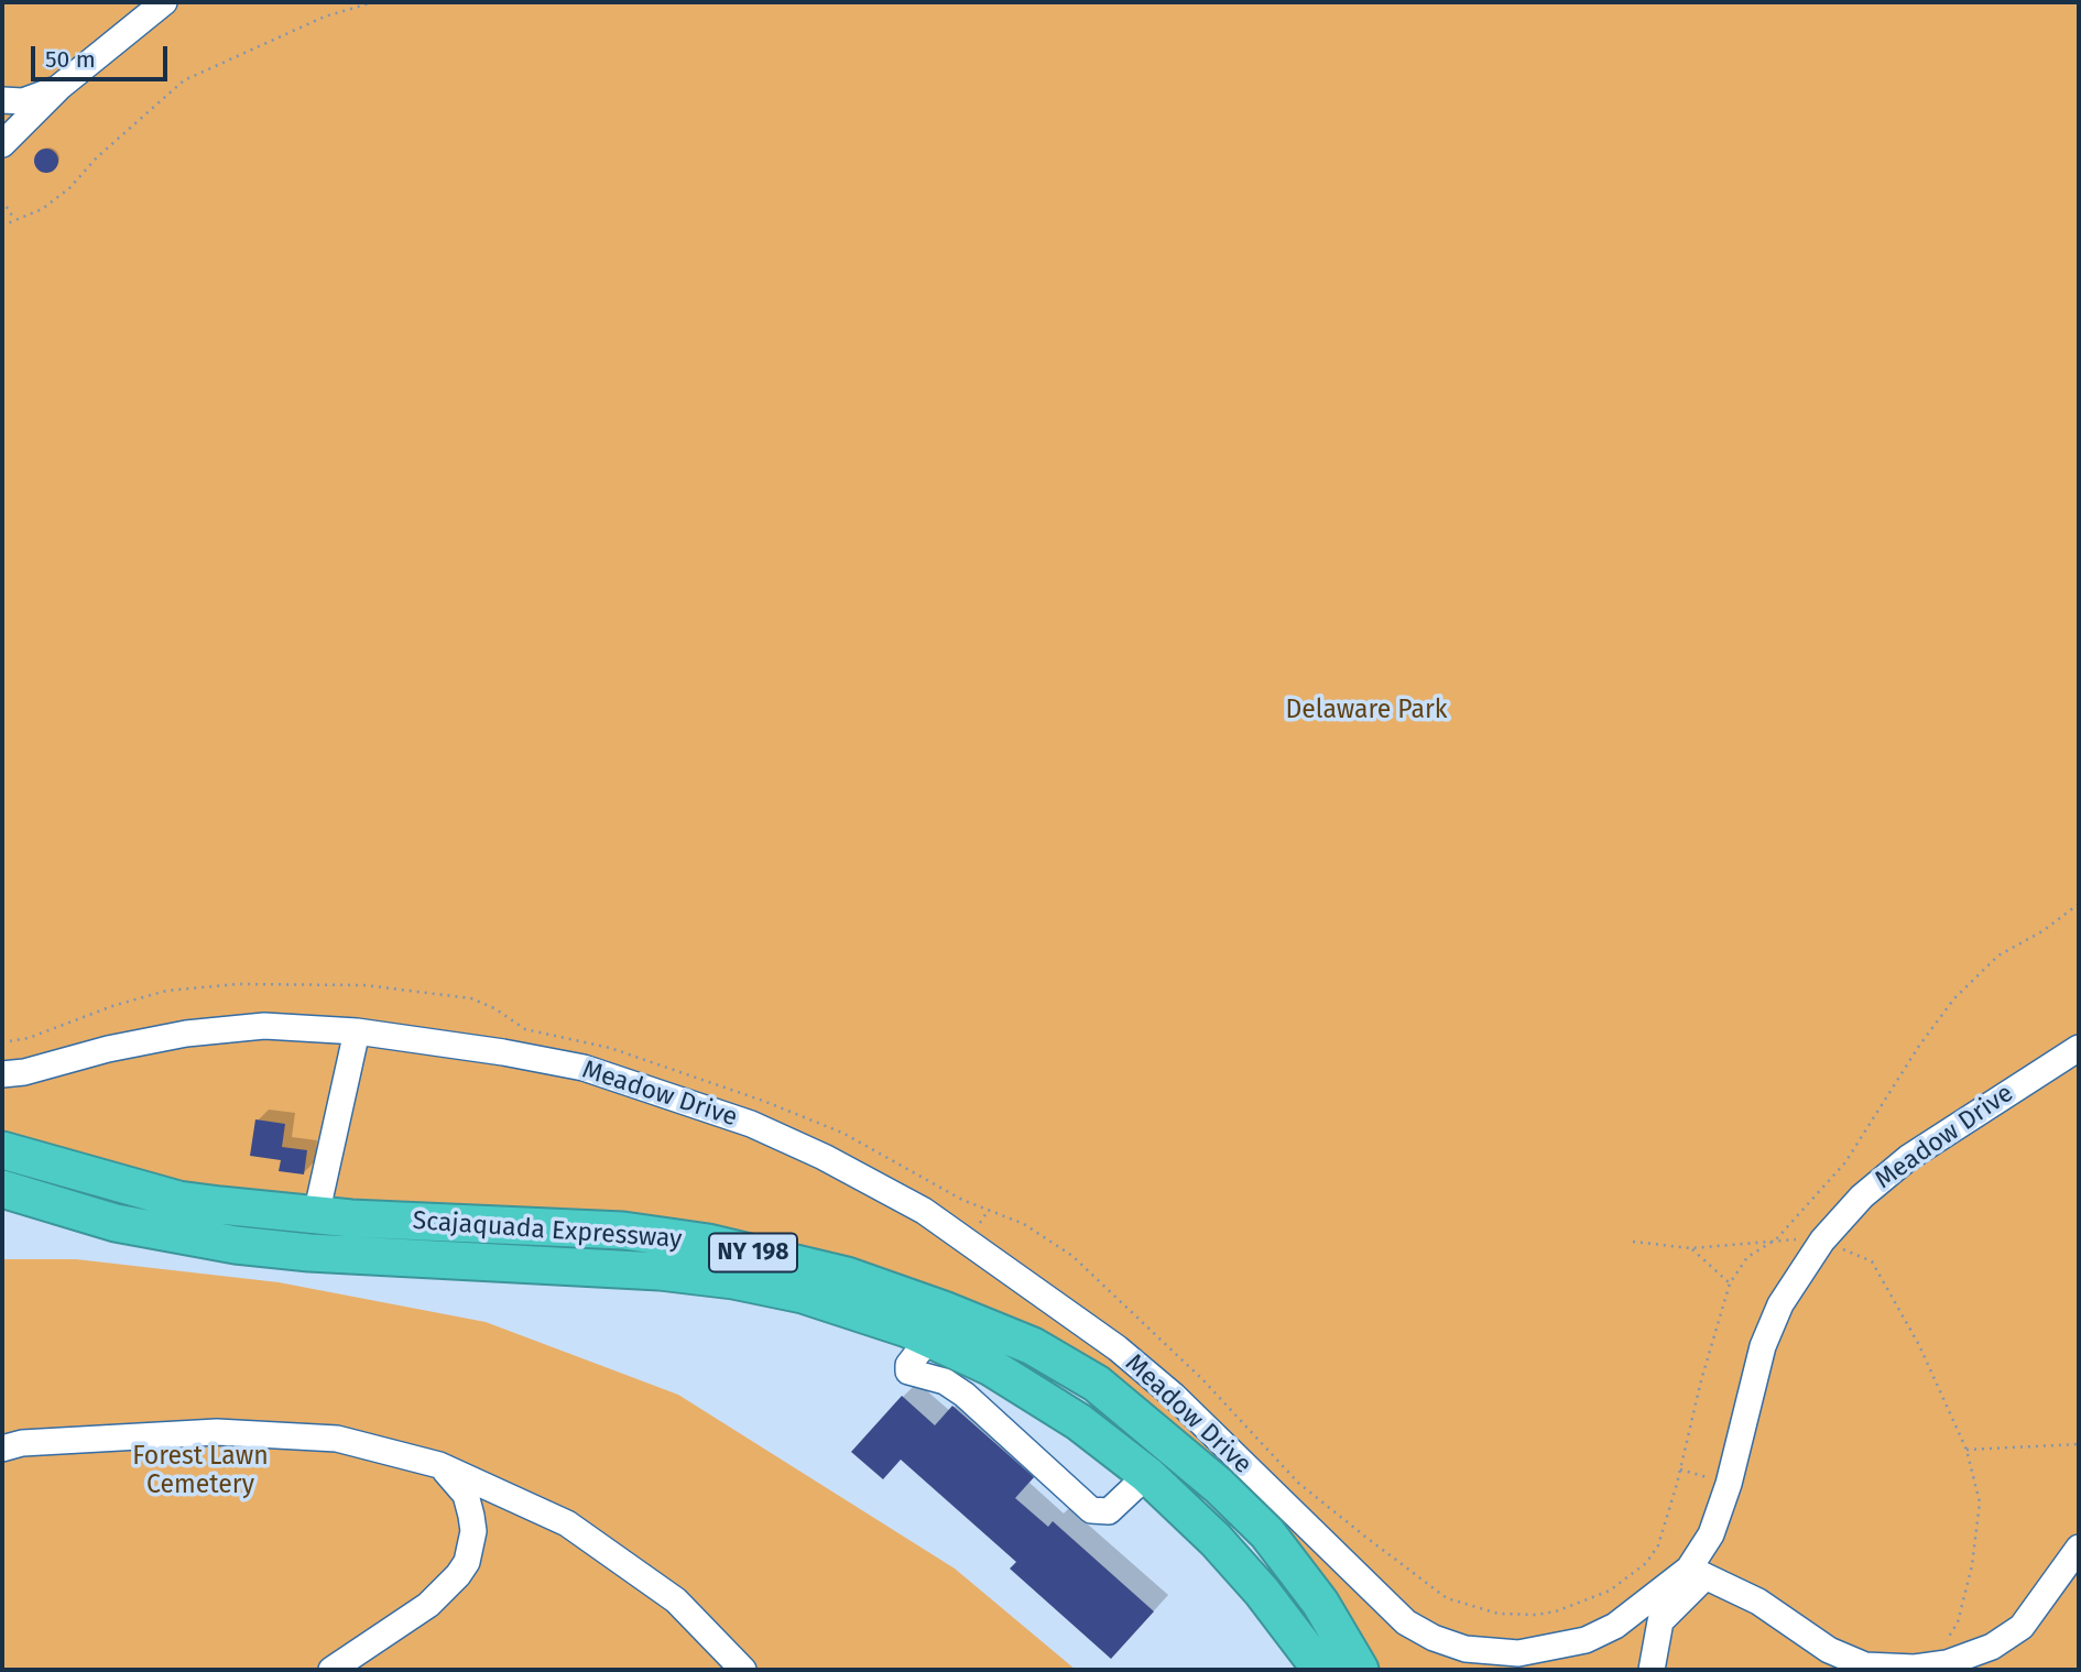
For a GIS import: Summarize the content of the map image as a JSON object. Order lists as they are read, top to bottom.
{
  "streets": {
    "highway": ["Scajaquada Expressway", "NY 198"],
    "street": ["Meadow Drive"]
  },
  "parks": ["Delaware Park", "Forest Lawn Cemetery"],
  "scale_bar": "50 m"
}
